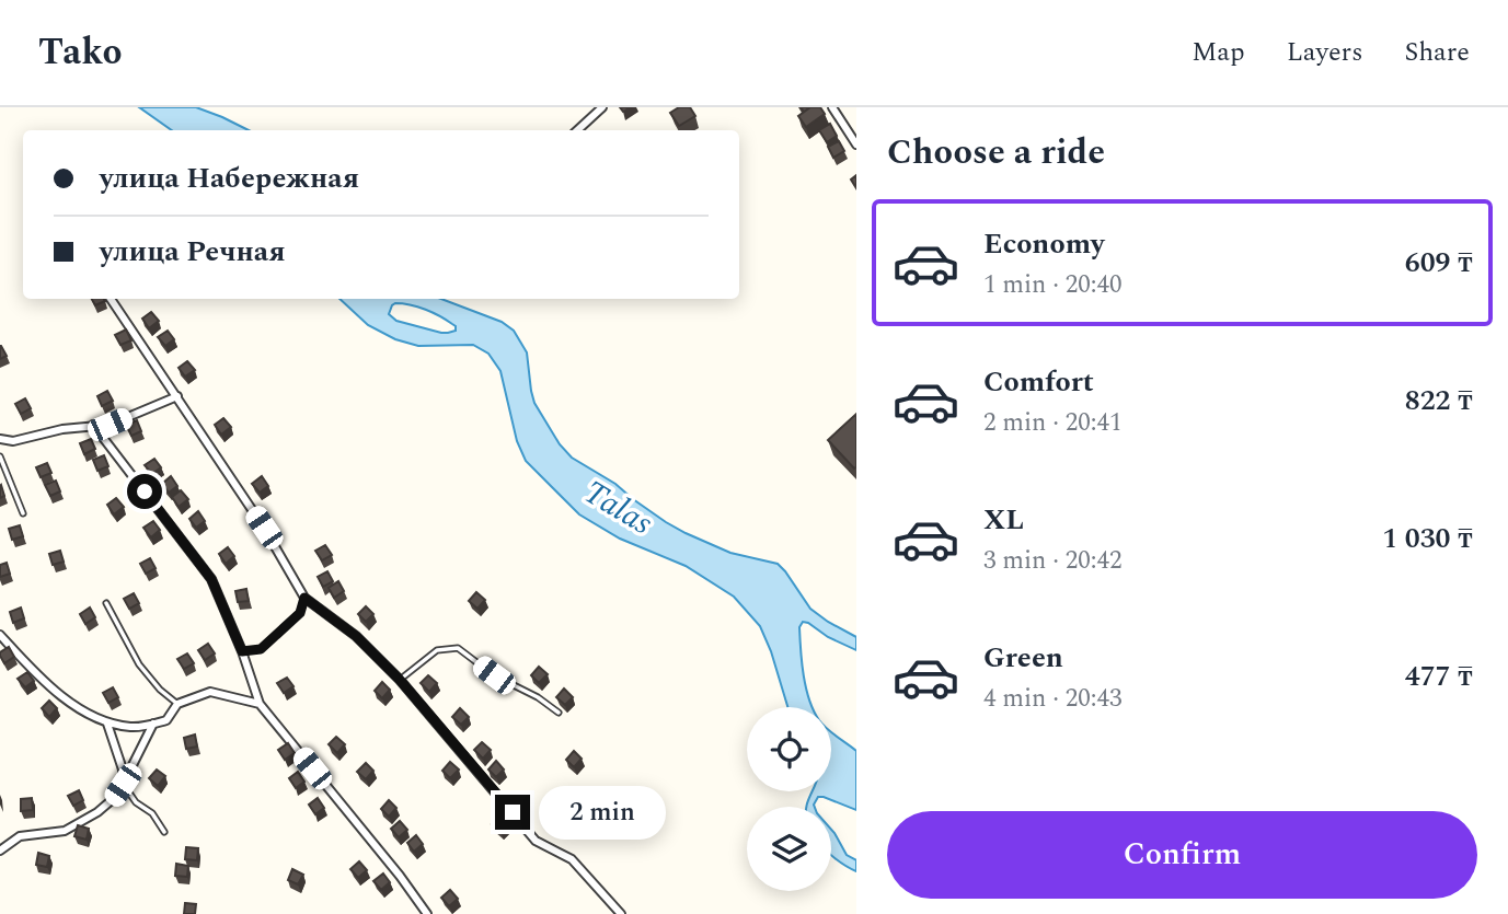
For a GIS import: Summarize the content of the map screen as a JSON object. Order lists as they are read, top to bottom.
{
  "water": ["Talas"],
  "page": {
    "header": "Tako",
    "nav": ["Map", "Layers", "Share"],
    "heading": "Choose a ride",
    "banner": ["улица Набережная", "улица Речная"],
    "list": [
      {
        "name": "Economy",
        "note": "1 min · 20:40",
        "value": "609 ₸"
      },
      {
        "name": "Comfort",
        "note": "2 min · 20:41",
        "value": "822 ₸"
      },
      {
        "name": "XL",
        "note": "3 min · 20:42",
        "value": "1 030 ₸"
      },
      {
        "name": "Green",
        "note": "4 min · 20:43",
        "value": "477 ₸"
      }
    ],
    "bubble": "2 min",
    "buttons": "Confirm"
  }
}
